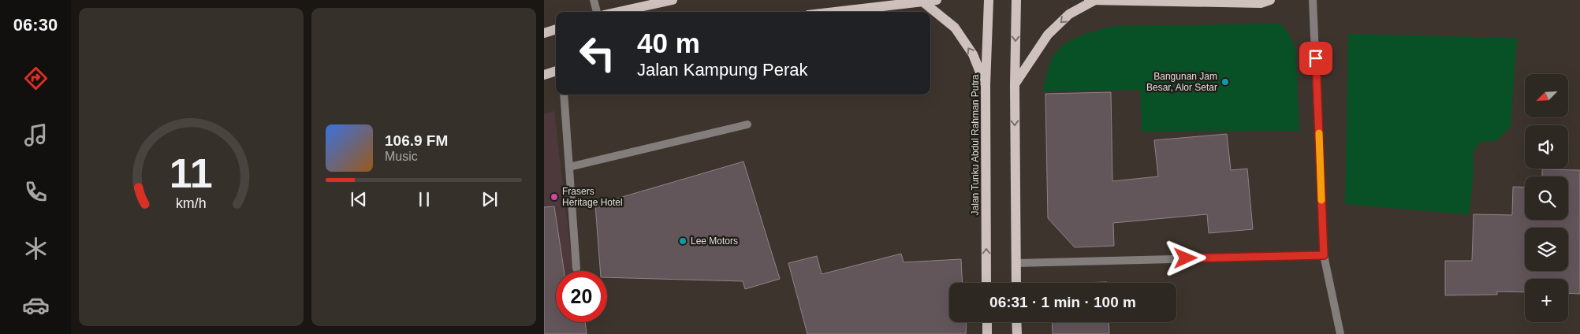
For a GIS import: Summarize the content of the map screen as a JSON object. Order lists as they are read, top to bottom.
{
  "streets": {
    "main road": ["Jalan Tunku Abdul Rahman Putra"]
  },
  "places": ["Bangunan Jam Besar, Alor Setar", "Frasers Heritage Hotel", "Lee Motors"],
  "north": "bottom left",
  "page": {
    "tabs": "06:30",
    "turn": ["40 m", "Jalan Kampung Perak"],
    "map_buttons": "+",
    "song": ["106.9 FM", "Music"],
    "limit": "20",
    "trip": "06:31 · 1 min · 100 m",
    "gauge": ["11", "km/h"]
  }
}
